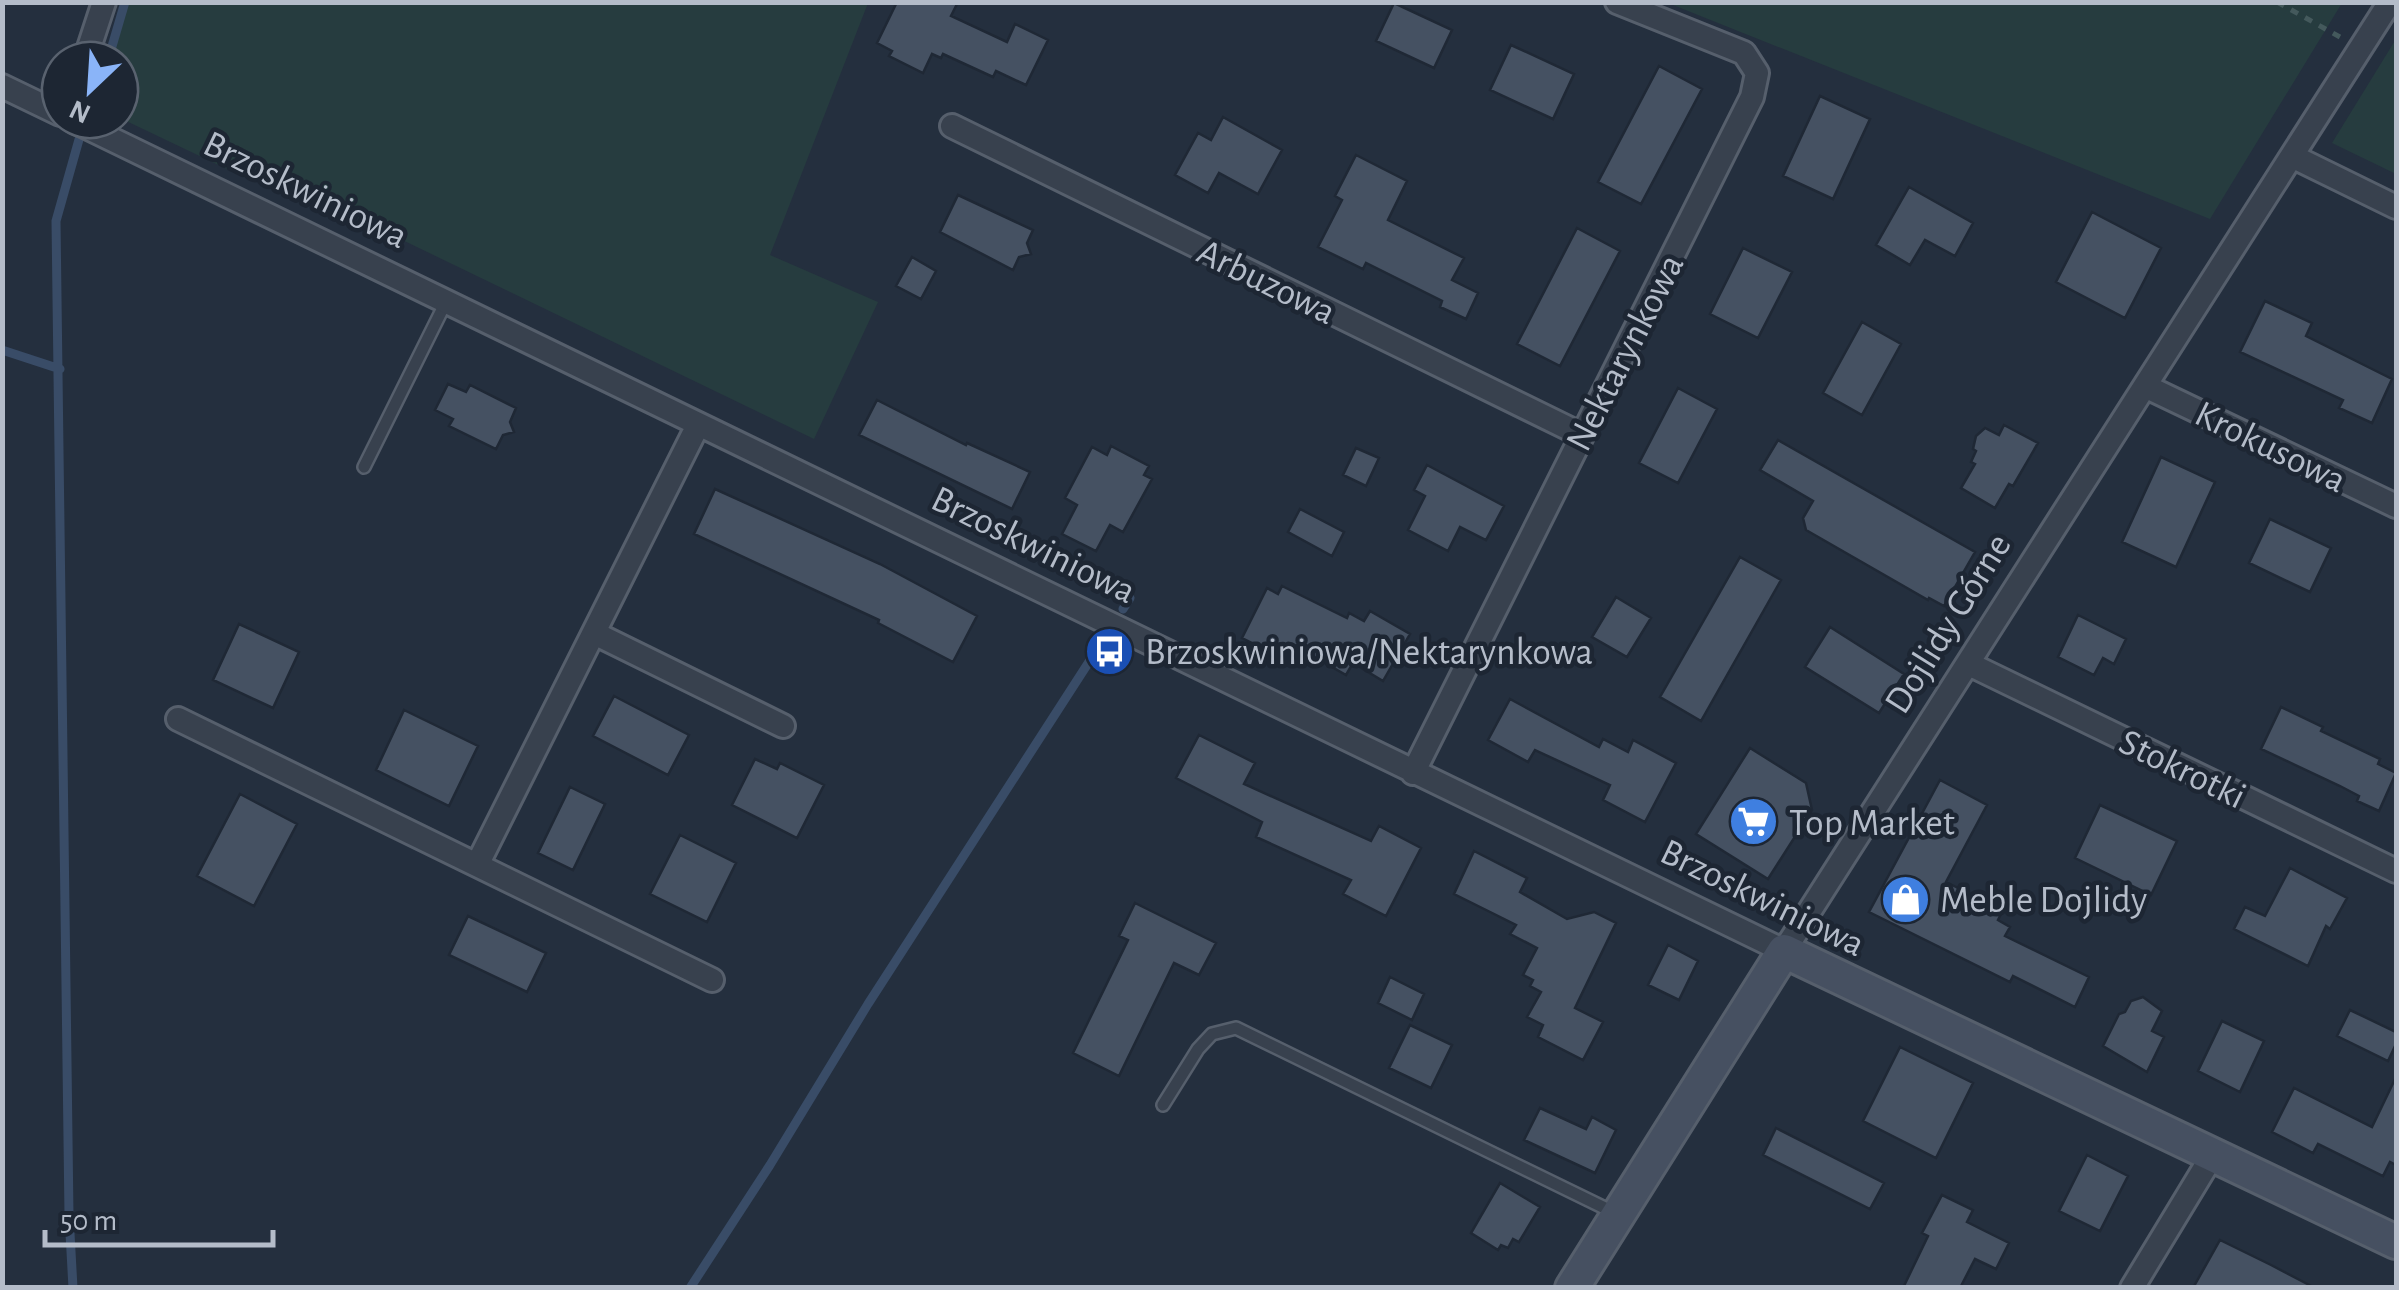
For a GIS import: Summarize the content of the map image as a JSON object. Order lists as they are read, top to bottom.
{
  "streets": {
    "street": [
      "Brzoskwiniowa",
      "Arbuzowa",
      "Nektarynkowa",
      "Krokusowa",
      "Dojlidy Górne",
      "Stokrotki"
    ]
  },
  "crossings": [
    ["Brzoskwiniowa", "Nektarynkowa"],
    ["Brzoskwiniowa", "Dojlidy Górne"],
    ["Arbuzowa", "Nektarynkowa"],
    ["Krokusowa", "Dojlidy Górne"],
    ["Dojlidy Górne", "Stokrotki"]
  ],
  "places": {
    "bus stop": ["Brzoskwiniowa/Nektarynkowa"],
    "supermarket": ["Top Market"],
    "shop": ["Meble Dojlidy"]
  },
  "scale_bar": "50 m",
  "north": "bottom left"
}
